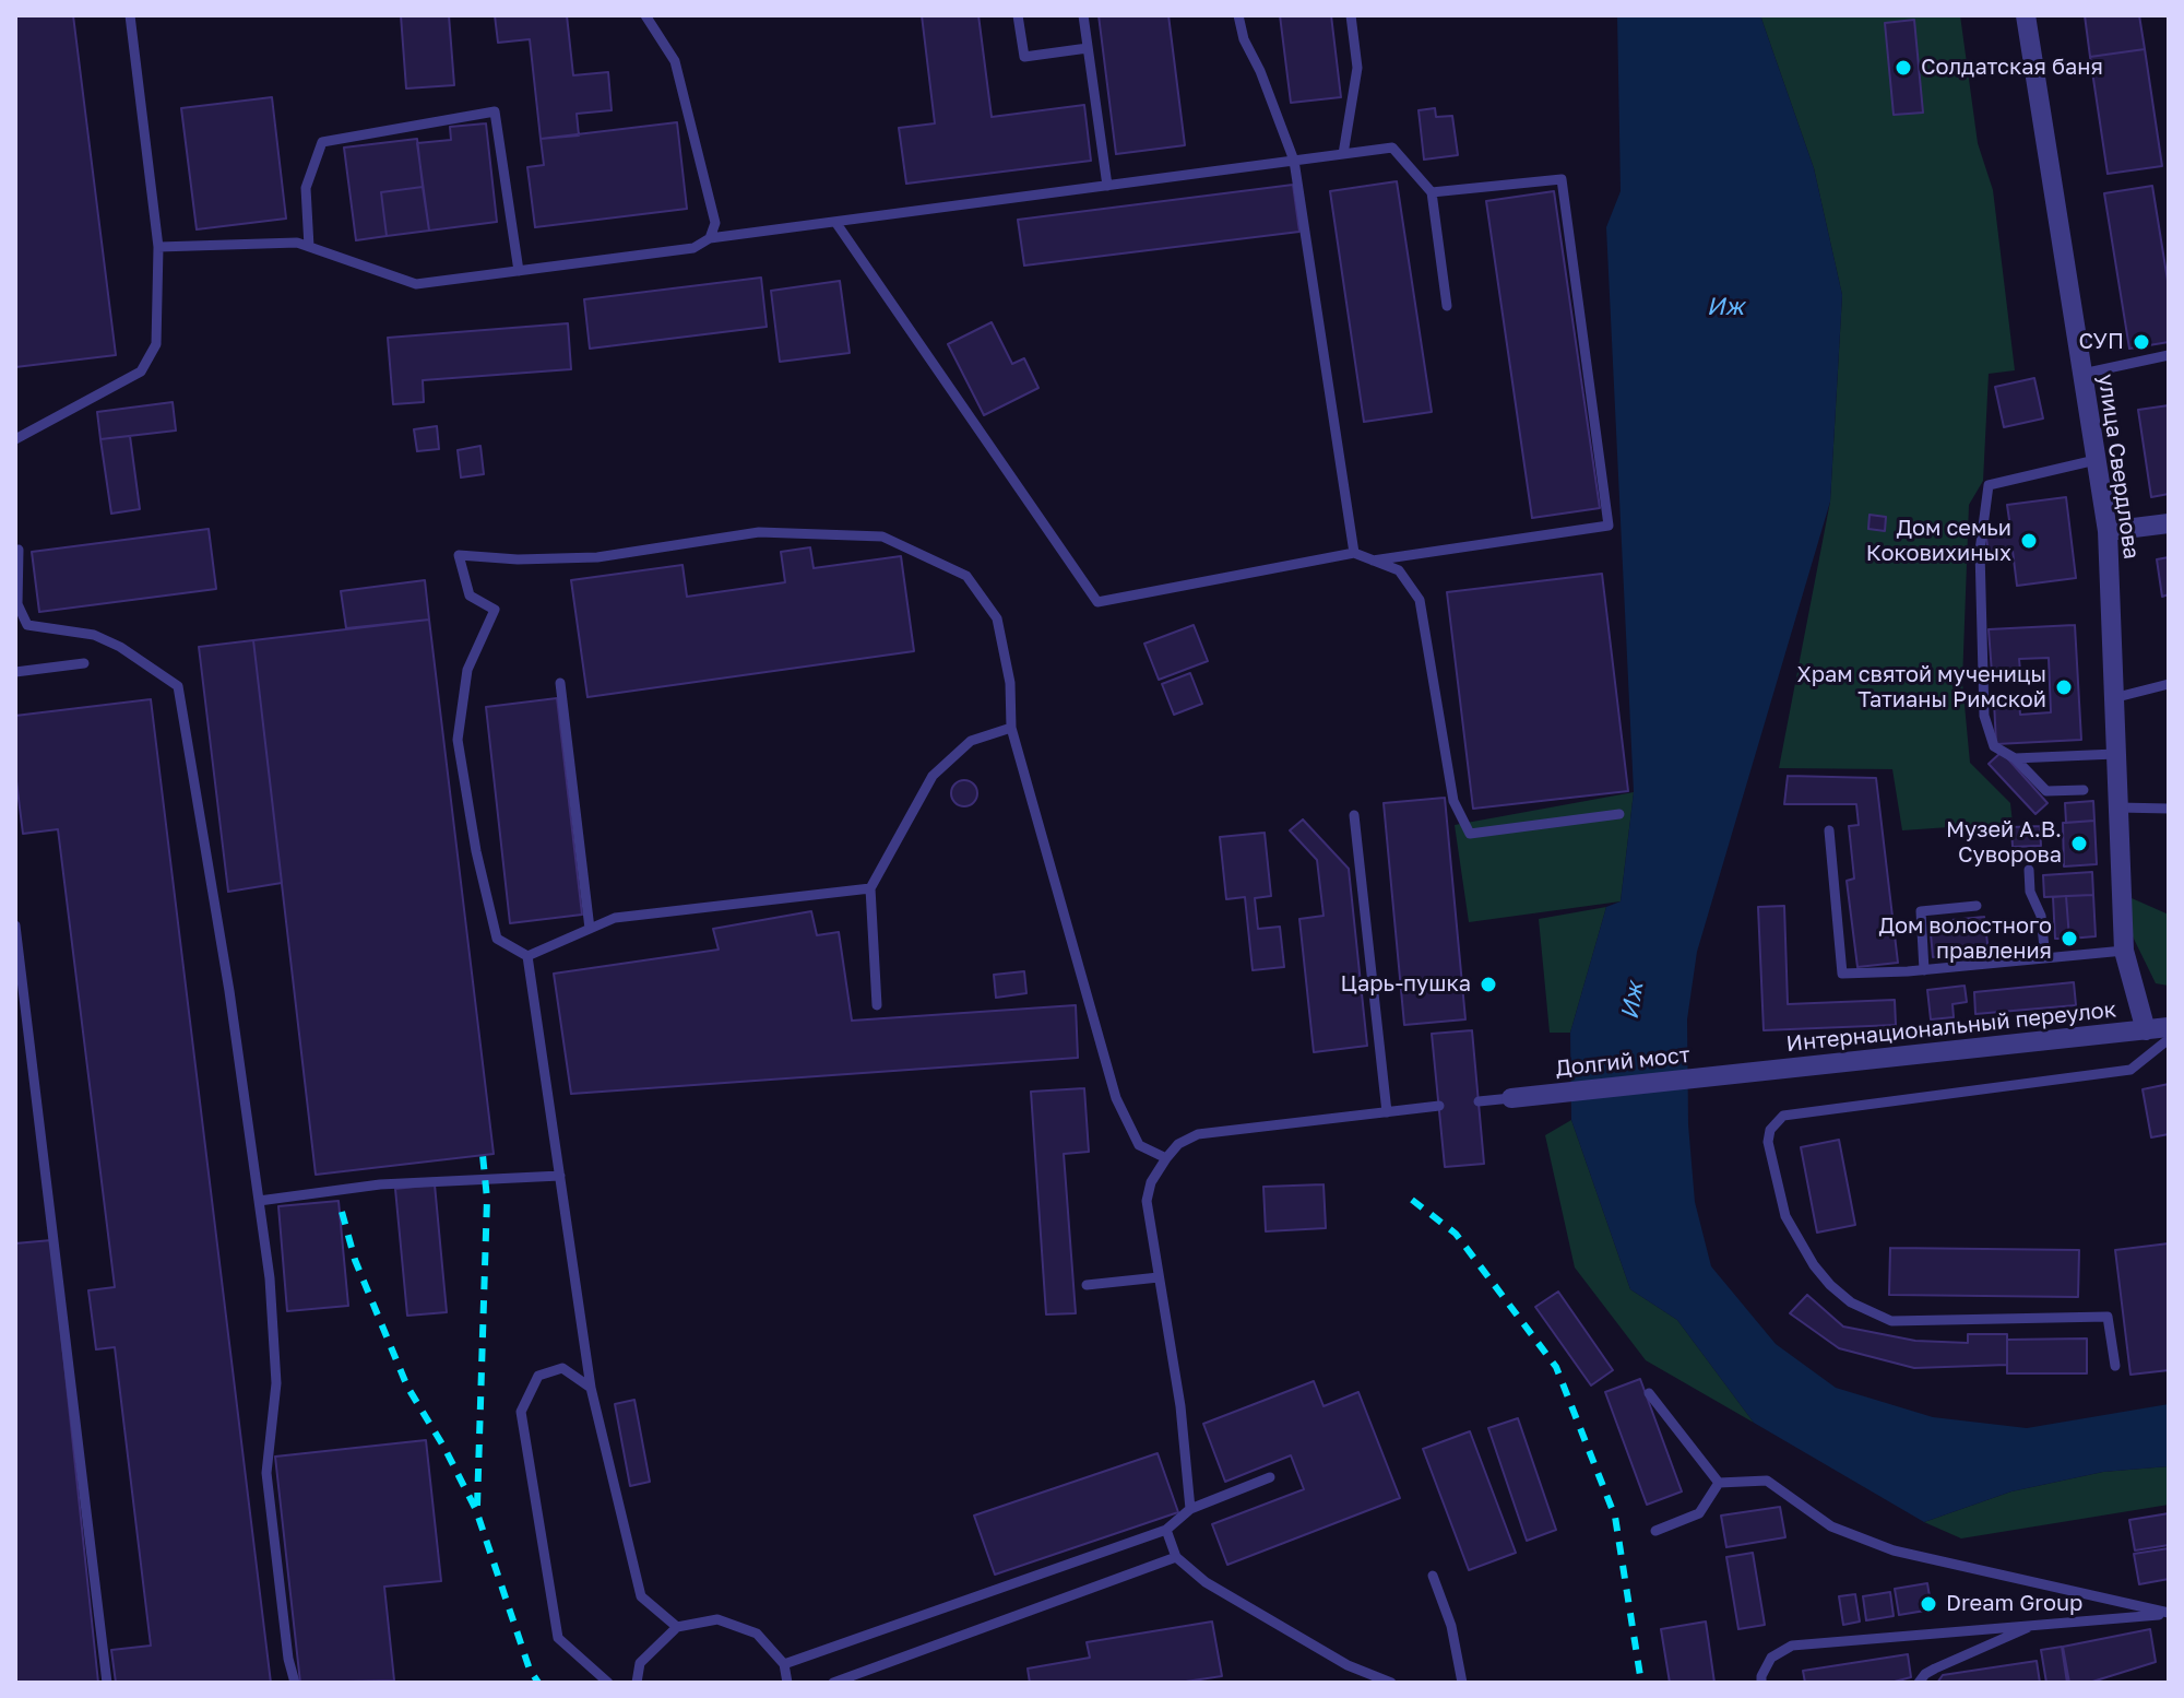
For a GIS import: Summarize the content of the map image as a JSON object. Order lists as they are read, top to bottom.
{
  "streets": {
    "street": ["улица Свердлова", "Интернациональный переулок", "Долгий мост"]
  },
  "crossings": [
    ["улица Свердлова", "Интернациональный переулок"],
    ["Интернациональный переулок", "Долгий мост"]
  ],
  "water": ["Иж"],
  "places": [
    "Солдатская баня",
    "СУП",
    "Дом семьи Коковихиных",
    "Храм святой мученицы Татианы Римской",
    "Музей А.В. Суворова",
    "Дом волостного правления",
    "Царь-пушка",
    "Dream Group"
  ]
}
